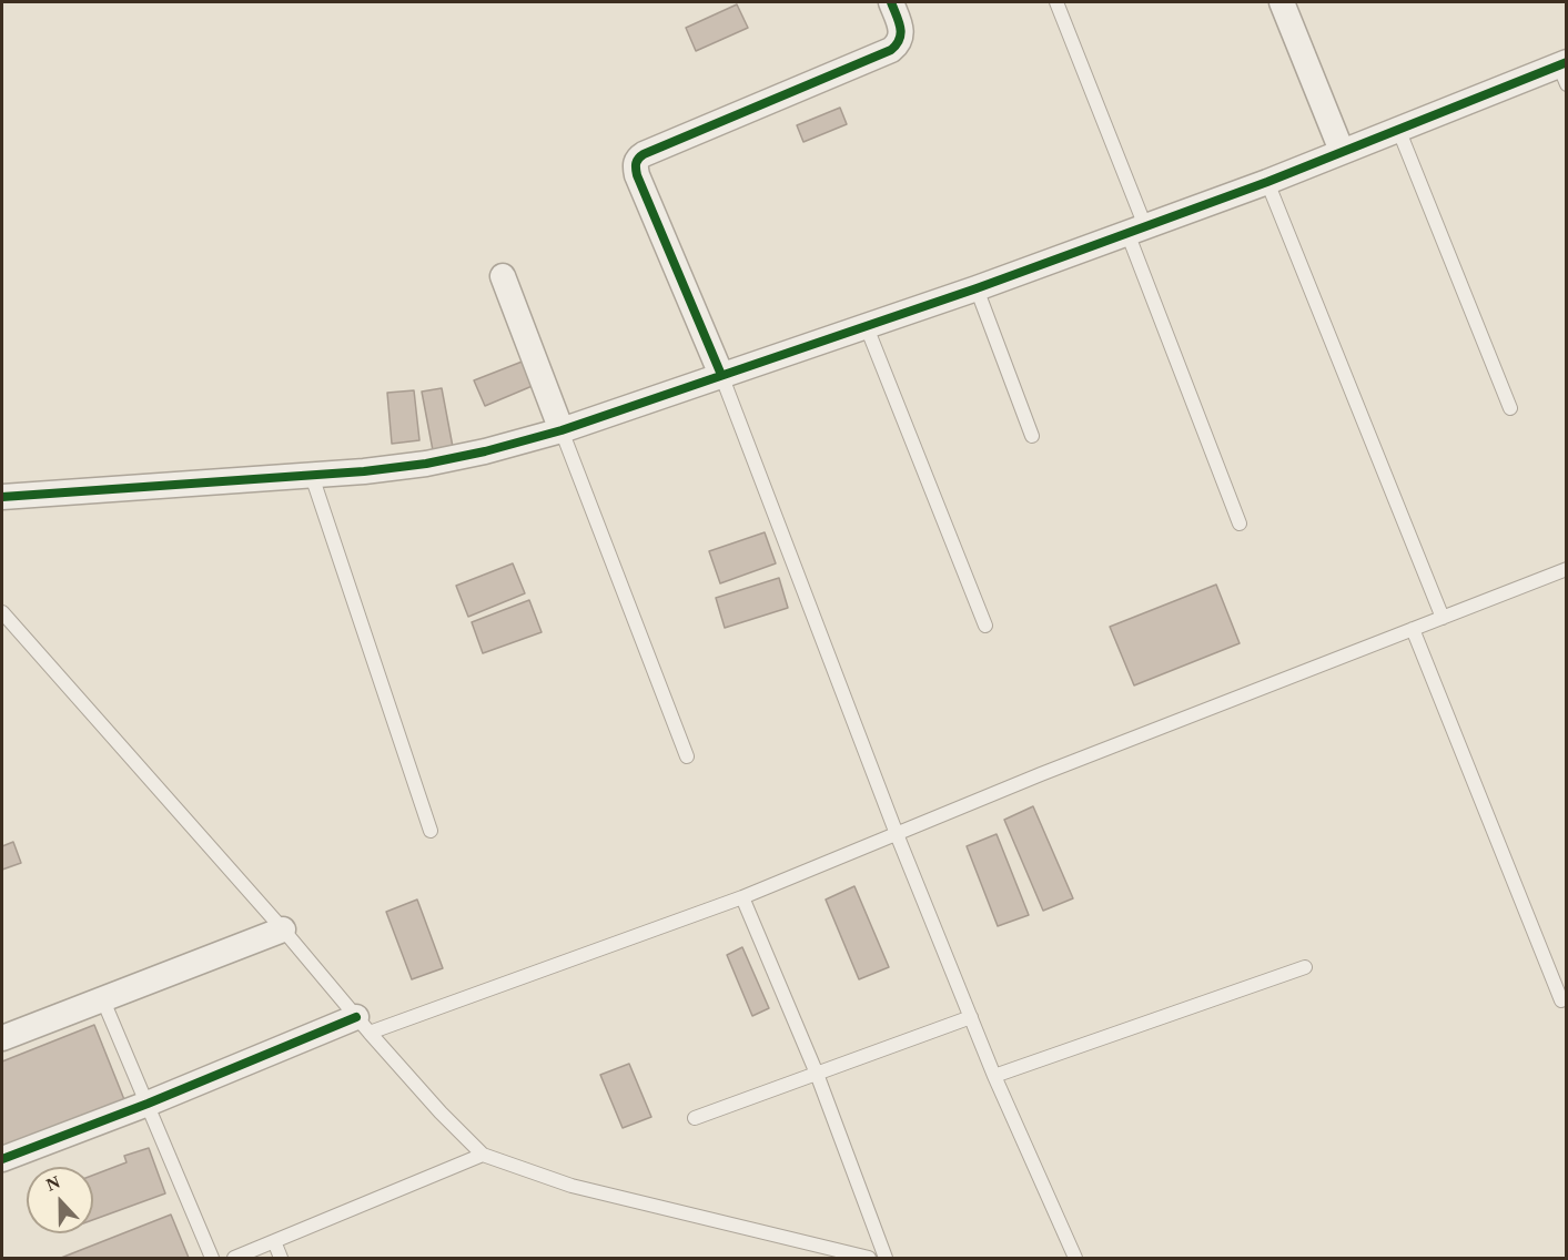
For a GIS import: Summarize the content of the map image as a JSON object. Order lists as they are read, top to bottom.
{
  "north": "top"
}
